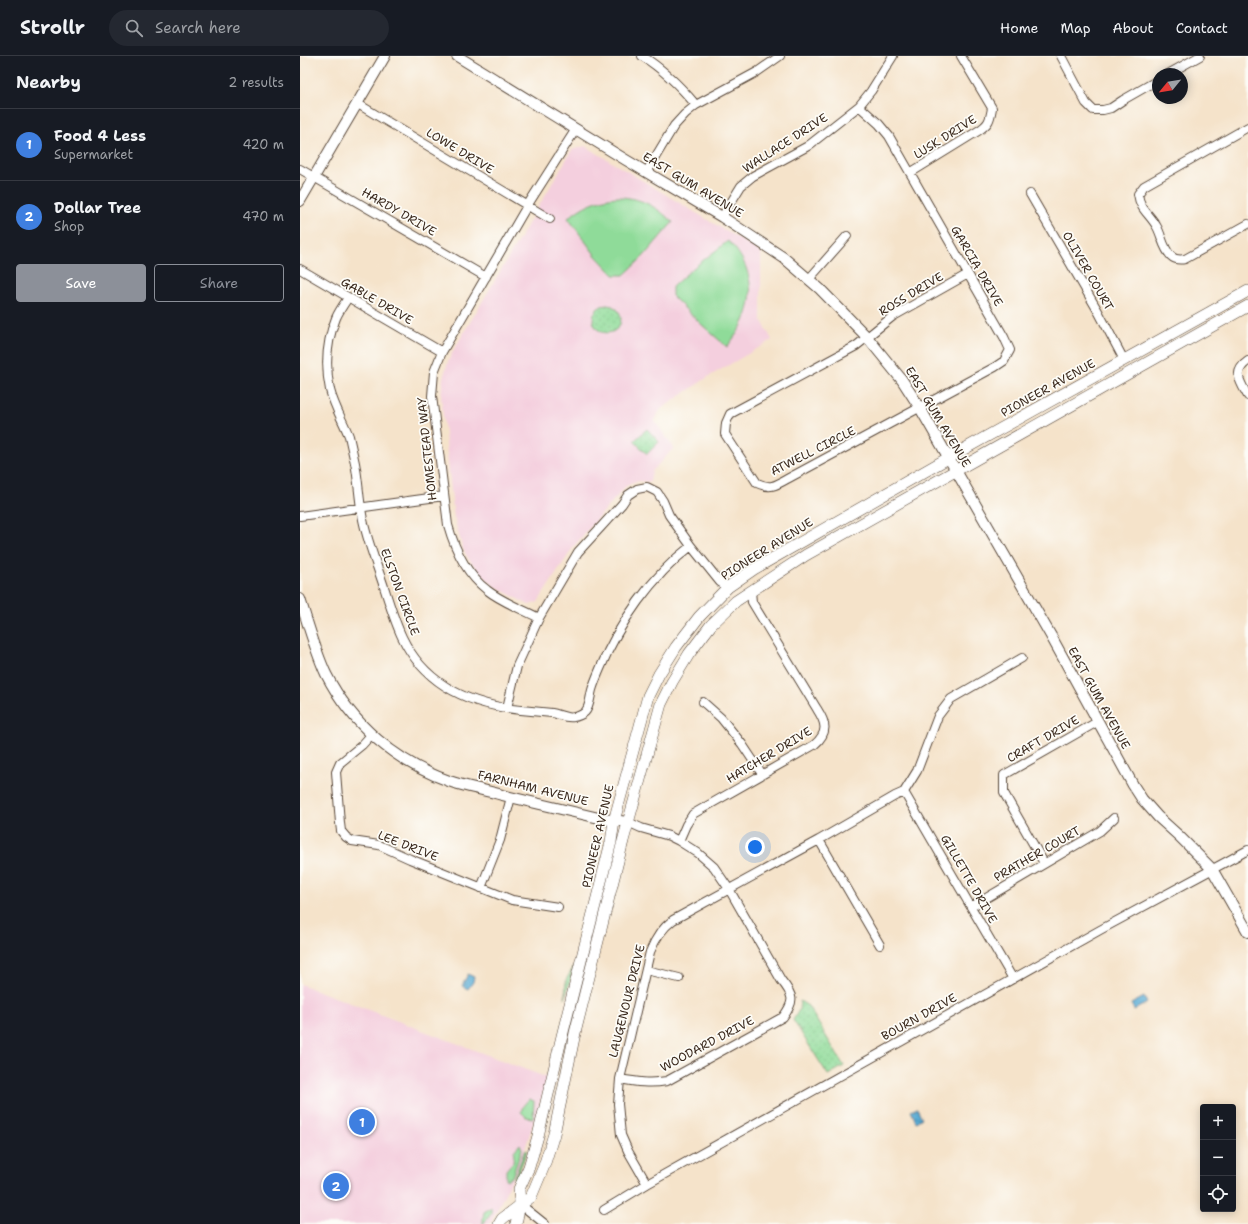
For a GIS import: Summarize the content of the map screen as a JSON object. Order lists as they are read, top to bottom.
{
  "streets": {
    "main road": ["PIONEER AVENUE"],
    "street": [
      "LUSK DRIVE",
      "WALLACE DRIVE",
      "LOWE DRIVE",
      "EAST GUM AVENUE",
      "HARDY DRIVE",
      "GARCIA DRIVE",
      "OLIVER COURT",
      "ROSS DRIVE",
      "GABLE DRIVE",
      "HOMESTEAD WAY",
      "ATWELL CIRCLE",
      "ELSTON CIRCLE",
      "CRAFT DRIVE",
      "HATCHER DRIVE",
      "FARNHAM AVENUE",
      "LEE DRIVE",
      "PRATHER COURT",
      "GILLETTE DRIVE",
      "LAUGENOUR DRIVE",
      "BOURN DRIVE",
      "WOODARD DRIVE"
    ]
  },
  "crossings": [
    ["LUSK DRIVE", "GARCIA DRIVE"],
    ["WALLACE DRIVE", "EAST GUM AVENUE"],
    ["WALLACE DRIVE", "GARCIA DRIVE"],
    ["LOWE DRIVE", "HOMESTEAD WAY"],
    ["EAST GUM AVENUE", "GARCIA DRIVE"],
    ["EAST GUM AVENUE", "ROSS DRIVE"],
    ["EAST GUM AVENUE", "PIONEER AVENUE"],
    ["EAST GUM AVENUE", "HOMESTEAD WAY"],
    ["EAST GUM AVENUE", "ATWELL CIRCLE"],
    ["EAST GUM AVENUE", "CRAFT DRIVE"],
    ["EAST GUM AVENUE", "BOURN DRIVE"],
    ["HARDY DRIVE", "HOMESTEAD WAY"],
    ["GARCIA DRIVE", "ROSS DRIVE"],
    ["GARCIA DRIVE", "ATWELL CIRCLE"],
    ["OLIVER COURT", "PIONEER AVENUE"],
    ["ROSS DRIVE", "ATWELL CIRCLE"],
    ["GABLE DRIVE", "HOMESTEAD WAY"],
    ["GABLE DRIVE", "ELSTON CIRCLE"],
    ["PIONEER AVENUE", "HATCHER DRIVE"],
    ["PIONEER AVENUE", "FARNHAM AVENUE"],
    ["CRAFT DRIVE", "PRATHER COURT"],
    ["HATCHER DRIVE", "FARNHAM AVENUE"],
    ["FARNHAM AVENUE", "LEE DRIVE"],
    ["FARNHAM AVENUE", "LAUGENOUR DRIVE"],
    ["FARNHAM AVENUE", "WOODARD DRIVE"],
    ["PRATHER COURT", "GILLETTE DRIVE"],
    ["GILLETTE DRIVE", "LAUGENOUR DRIVE"],
    ["GILLETTE DRIVE", "BOURN DRIVE"],
    ["LAUGENOUR DRIVE", "BOURN DRIVE"],
    ["LAUGENOUR DRIVE", "WOODARD DRIVE"]
  ],
  "north": "bottom left",
  "page": {
    "header": "Strollr",
    "search": "Search here",
    "nav": [
      "Home",
      "Map",
      "About",
      "Contact"
    ],
    "heading": ["Nearby", "2 results"],
    "list": [
      {
        "mark": "1",
        "name": "Food 4 Less",
        "note": "Supermarket",
        "value": "420 m"
      },
      {
        "mark": "2",
        "name": "Dollar Tree",
        "note": "Shop",
        "value": "470 m"
      }
    ],
    "buttons": ["Save", "Share"],
    "map_buttons": ["+", "−"],
    "pins": ["1", "2"]
  }
}
